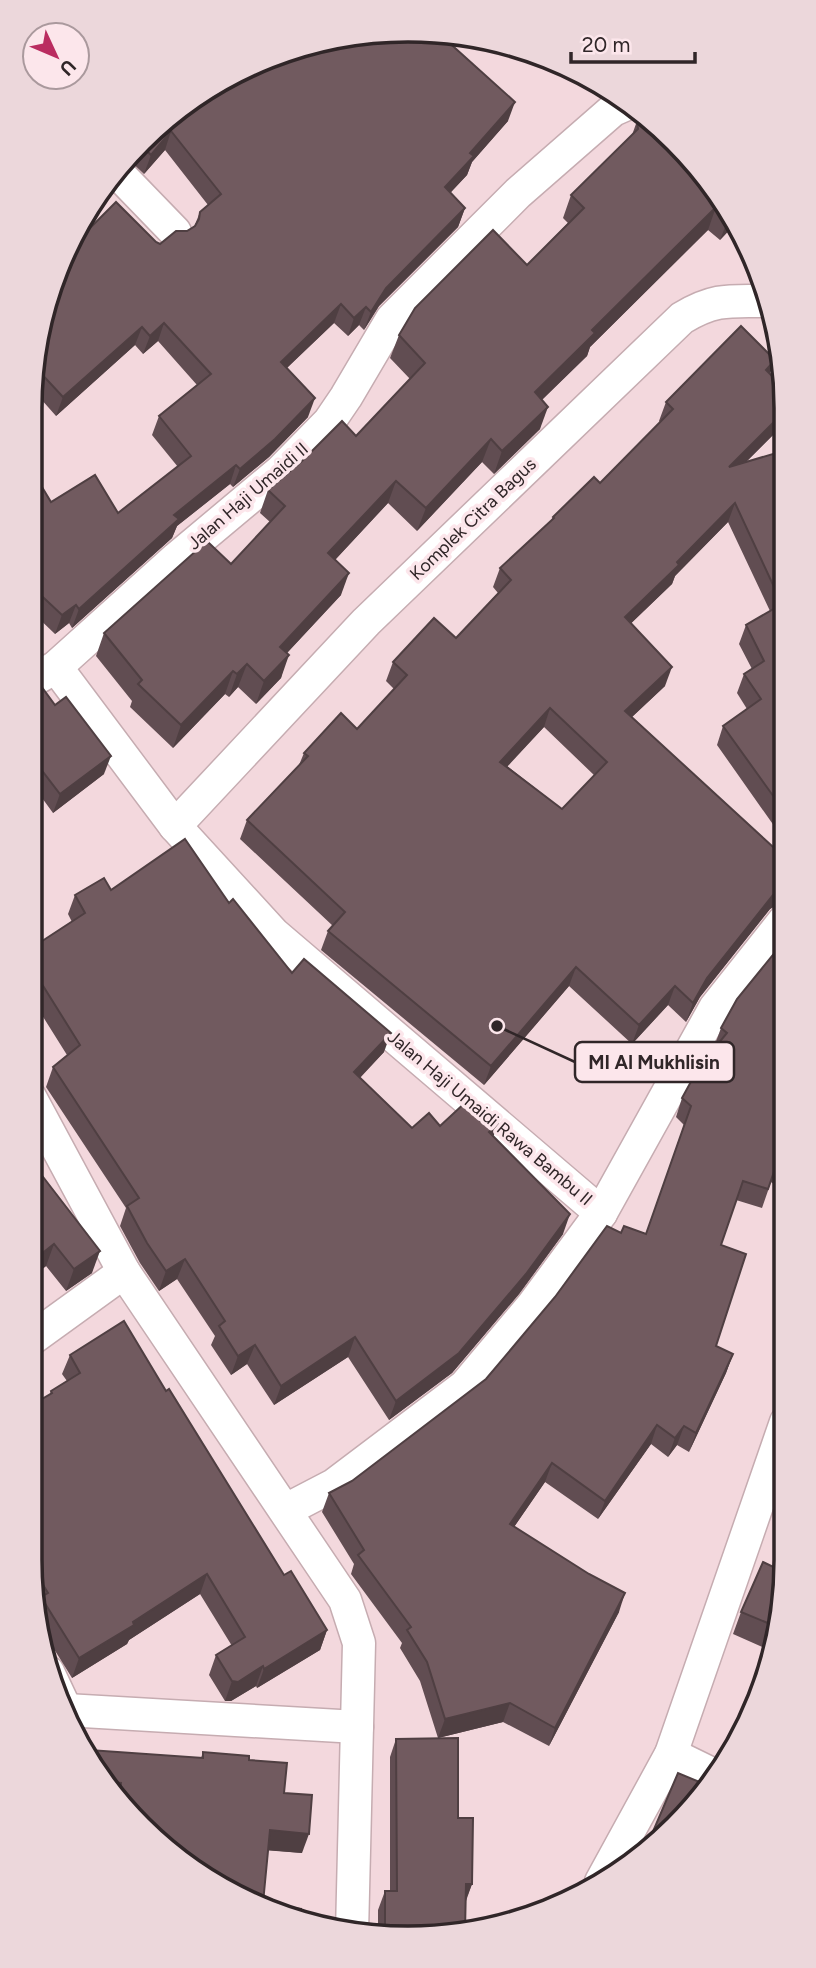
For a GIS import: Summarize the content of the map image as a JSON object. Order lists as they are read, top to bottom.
{
  "streets": {
    "street": ["Jalan Haji Umaidi II", "Komplek Citra Bagus", "Jalan Haji Umaidi Rawa Bambu II"]
  },
  "crossings": [
    ["Jalan Haji Umaidi II", "Jalan Haji Umaidi Rawa Bambu II"],
    ["Komplek Citra Bagus", "Jalan Haji Umaidi Rawa Bambu II"]
  ],
  "places": ["MI Al Mukhlisin"],
  "scale_bar": "20 m",
  "north": "bottom right"
}
